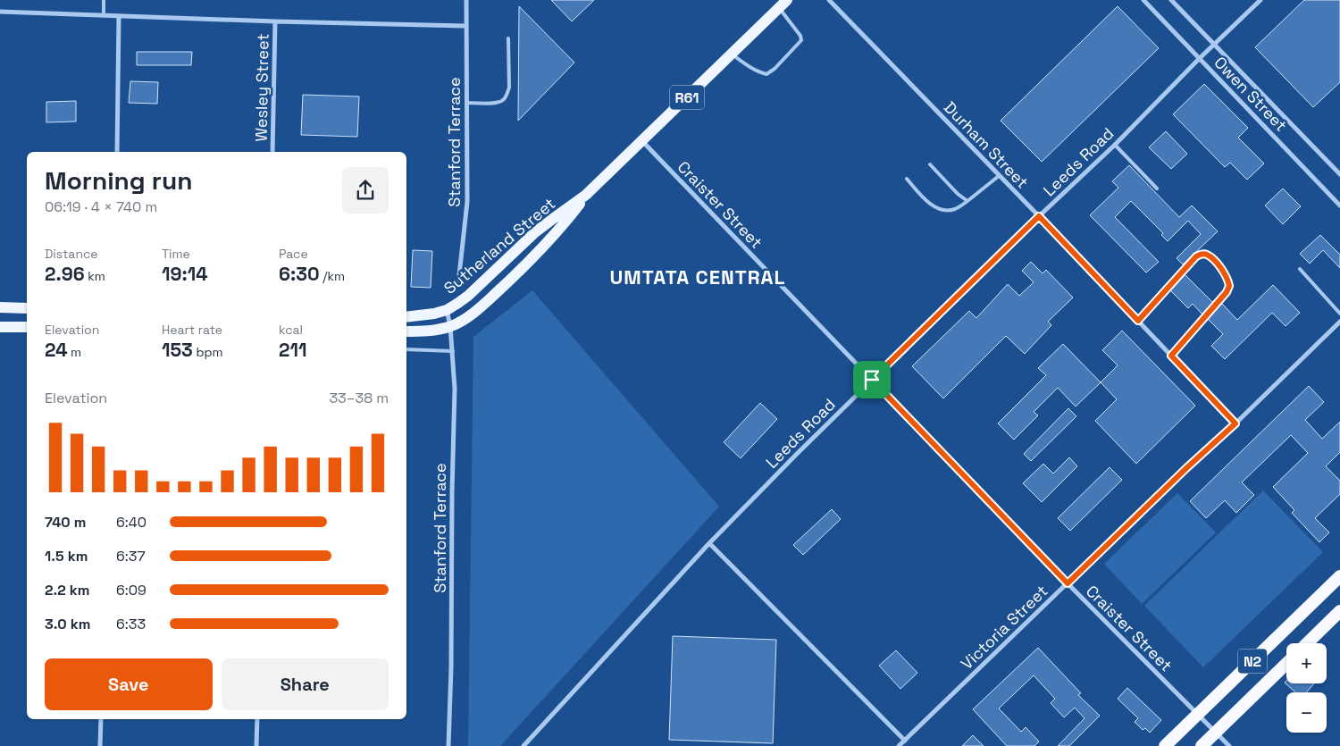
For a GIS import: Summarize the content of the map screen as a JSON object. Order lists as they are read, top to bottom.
{
  "streets": {
    "highway": ["N2"],
    "main road": ["R61", "Sutherland Street"],
    "street": [
      "Wesley Street",
      "Owen Street",
      "Stanford Terrace",
      "Durham Street",
      "Leeds Road",
      "Craister Street",
      "Victoria Street"
    ]
  },
  "crossings": [
    ["Owen Street", "Leeds Road"],
    ["Stanford Terrace", "Sutherland Street"],
    ["Durham Street", "Leeds Road"],
    ["Durham Street", "Victoria Street"],
    ["Leeds Road", "Craister Street"],
    ["Craister Street", "Sutherland Street"],
    ["Craister Street", "Victoria Street"],
    ["Craister Street", "N2"]
  ],
  "districts": ["UMTATA CENTRAL"],
  "page": {
    "heading": ["Morning run", "06:19 · 4 × 740 m"],
    "stats": [
      ["Distance", "2.96 km"],
      ["Time", "19:14"],
      ["Pace", "6:30 /km"],
      ["Elevation", "24 m"],
      ["Heart rate", "153 bpm"],
      ["kcal", "211"]
    ],
    "chart": ["Elevation", "33–38 m"],
    "list": [
      {
        "name": "740 m",
        "note": "6:40"
      },
      {
        "name": "1.5 km",
        "note": "6:37"
      },
      {
        "name": "2.2 km",
        "note": "6:09"
      },
      {
        "name": "3.0 km",
        "note": "6:33"
      }
    ],
    "map_buttons": ["+", "−"],
    "buttons": ["Save", "Share"]
  }
}
